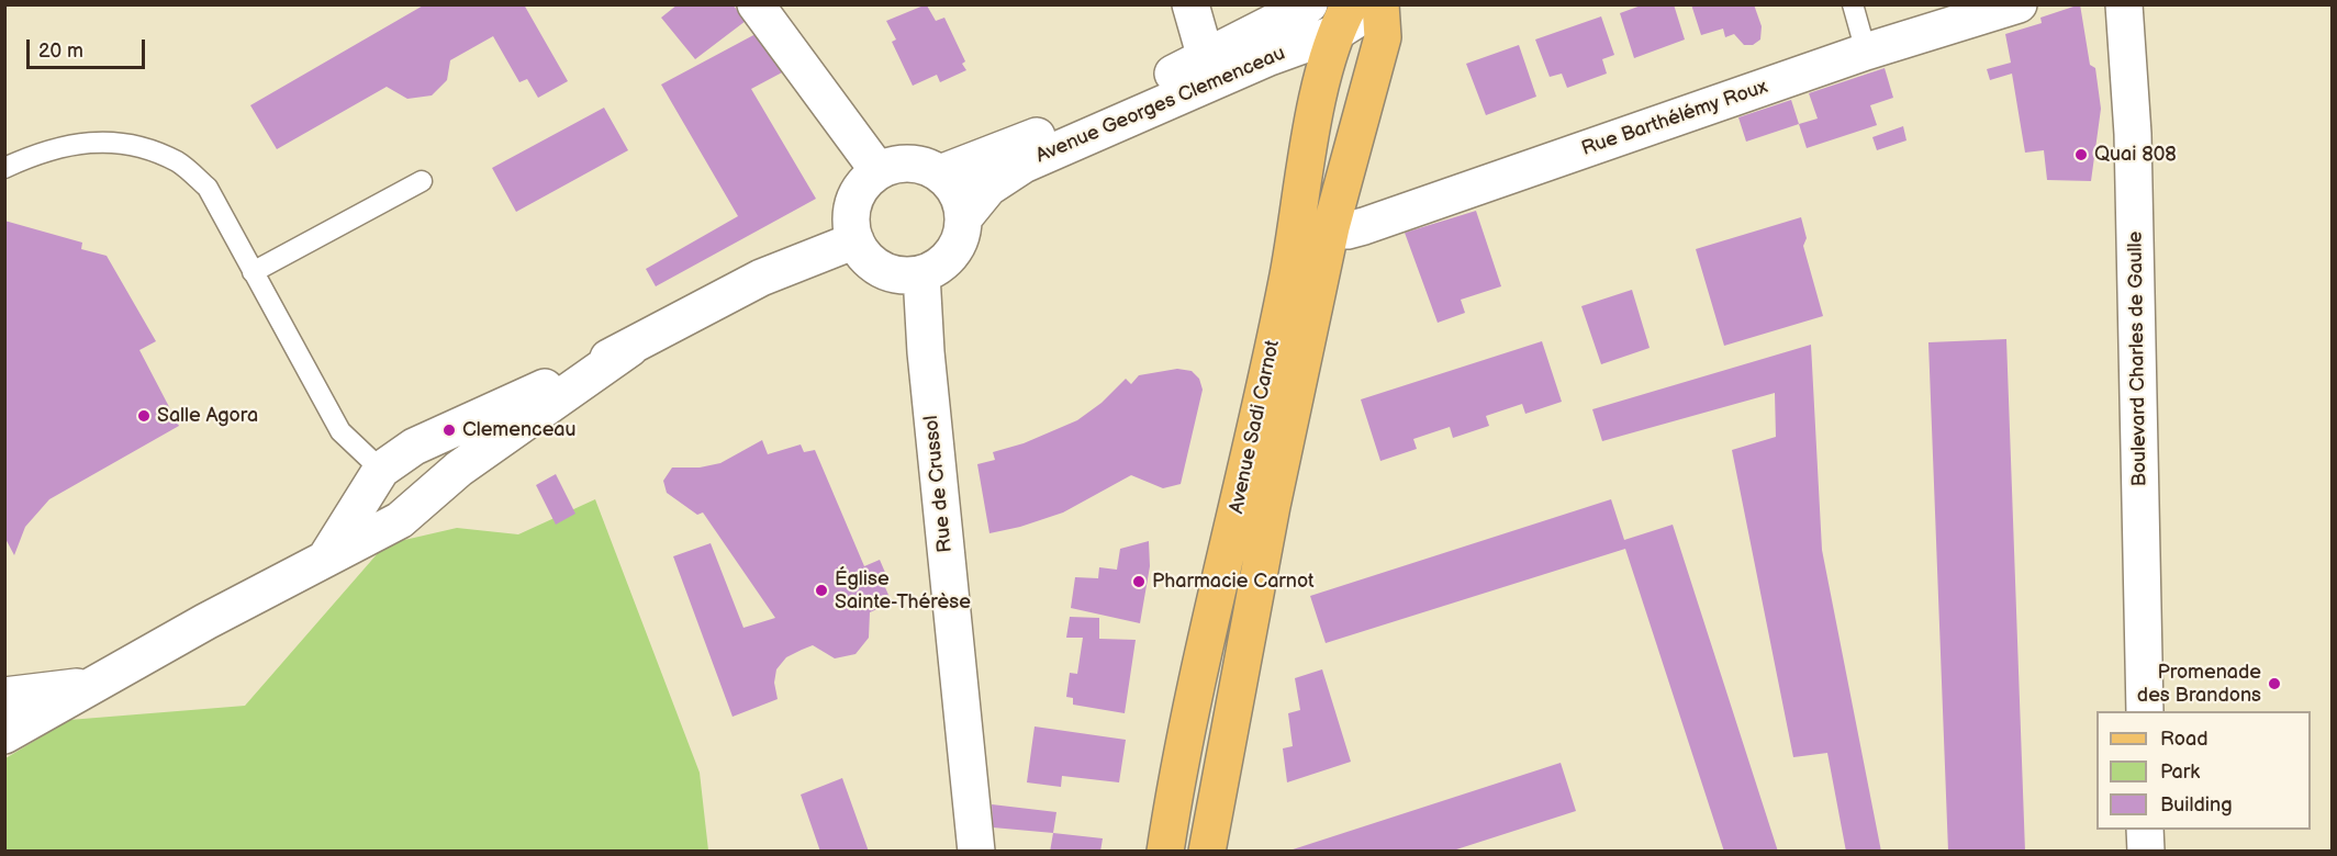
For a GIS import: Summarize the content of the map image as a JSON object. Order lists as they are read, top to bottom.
{
  "streets": {
    "main road": ["Avenue Sadi Carnot"],
    "street": [
      "Avenue Georges Clemenceau",
      "Rue Barthélémy Roux",
      "Boulevard Charles de Gaulle",
      "Rue de Crussol"
    ]
  },
  "crossings": [
    ["Avenue Georges Clemenceau", "Avenue Sadi Carnot"],
    ["Avenue Georges Clemenceau", "Rue de Crussol"],
    ["Rue Barthélémy Roux", "Avenue Sadi Carnot"]
  ],
  "places": [
    "Quai 808",
    "Salle Agora",
    "Clemenceau",
    "Pharmacie Carnot",
    "Église Sainte-Thérèse",
    "Promenade des Brandons"
  ],
  "legend": ["Road", "Park", "Building"],
  "scale_bar": "20 m"
}
